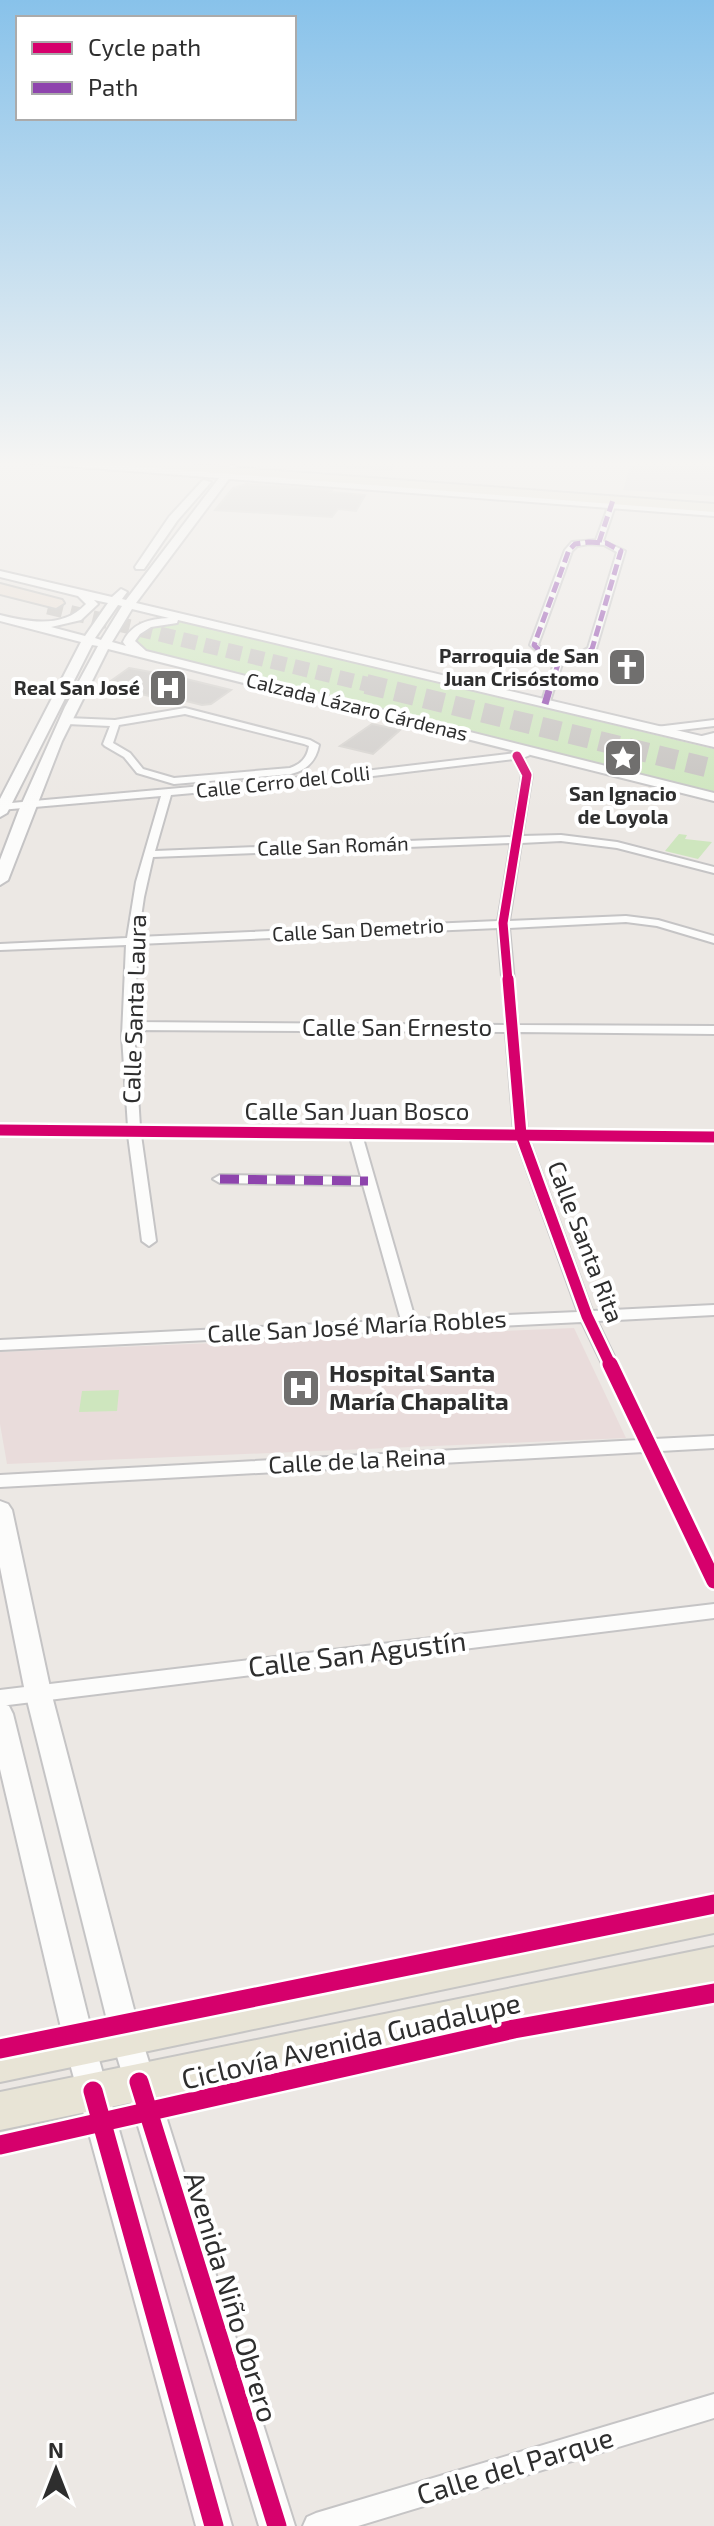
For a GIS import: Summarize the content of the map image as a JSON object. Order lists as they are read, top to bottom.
{
  "streets": {
    "main road": ["Calzada Lázaro Cárdenas", "Avenida Niño Obrero"],
    "street": [
      "Calle Cerro del Colli",
      "Calle San Román",
      "Calle San Demetrio",
      "Calle Santa Laura",
      "Calle San Ernesto",
      "Calle San Juan Bosco",
      "Calle Santa Rita",
      "Calle San José María Robles",
      "Calle de la Reina",
      "Calle San Agustín",
      "Calle del Parque"
    ],
    "cycle path": ["Ciclovía Avenida Guadalupe"]
  },
  "crossings": [
    ["Calzada Lázaro Cárdenas", "Calle Cerro del Colli"],
    ["Calle Cerro del Colli", "Calle Santa Laura"],
    ["Calle Cerro del Colli", "Calle Santa Rita"],
    ["Calle San Román", "Calle Santa Laura"],
    ["Calle San Román", "Calle Santa Rita"],
    ["Calle San Demetrio", "Calle Santa Laura"],
    ["Calle San Demetrio", "Calle Santa Rita"],
    ["Calle Santa Laura", "Calle San Ernesto"],
    ["Calle Santa Laura", "Calle San Juan Bosco"],
    ["Calle San Ernesto", "Calle Santa Rita"],
    ["Calle San Juan Bosco", "Calle Santa Rita"],
    ["Calle Santa Rita", "Calle San José María Robles"],
    ["Calle Santa Rita", "Calle de la Reina"],
    ["Calle San Agustín", "Avenida Niño Obrero"]
  ],
  "places": {
    "church": ["Parroquia de San Juan Crisóstomo"],
    "hospital": ["Real San José", "Hospital Santa María Chapalita"],
    "place": ["San Ignacio de Loyola"]
  },
  "legend": ["Cycle path", "Path"],
  "north": "top"
}
